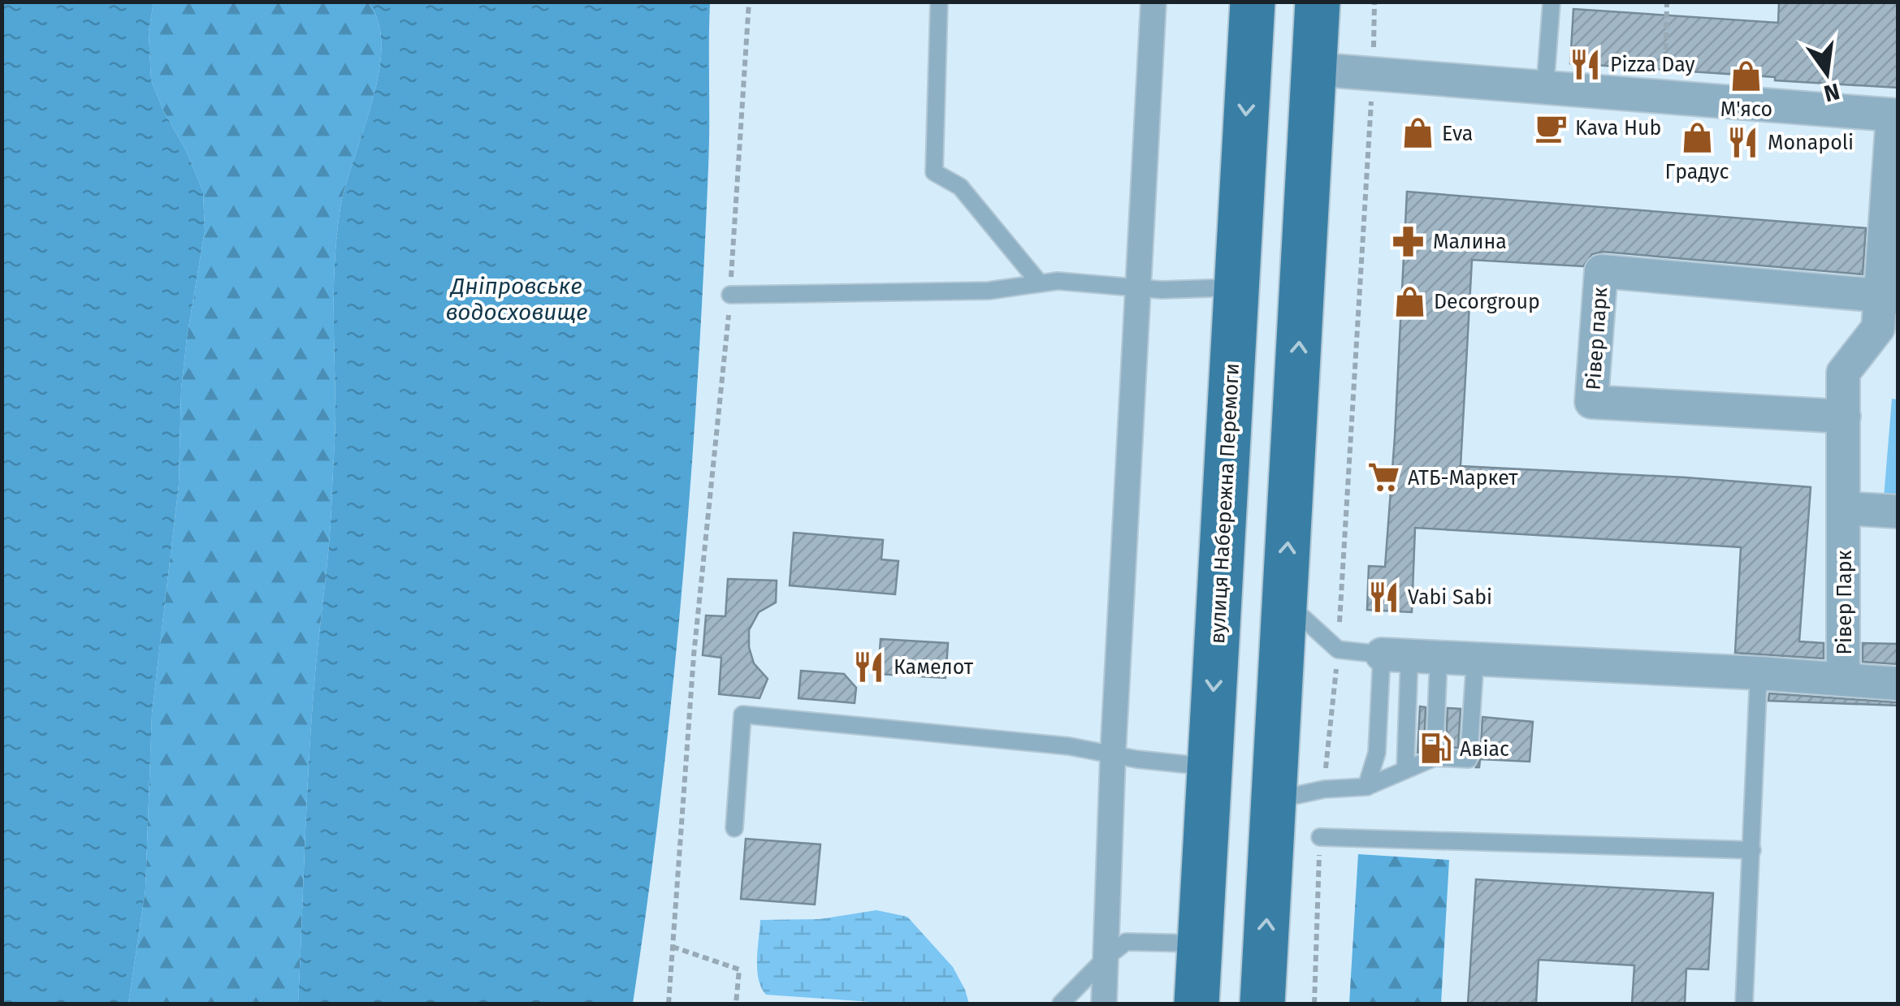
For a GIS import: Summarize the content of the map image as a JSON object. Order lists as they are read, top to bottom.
{
  "streets": {
    "main road": ["вулиця Набережна Перемоги"],
    "street": ["Рівер парк", "Рівер Парк"]
  },
  "crossings": [
    ["Рівер парк", "Рівер Парк"]
  ],
  "water": ["Дніпровське водосховище"],
  "places": {
    "restaurant": [
      "Pizza Day",
      "Monapoli",
      "Vabi Sabi",
      "Камелот"
    ],
    "shop": [
      "М'ясо",
      "Eva",
      "Градус",
      "Decorgroup"
    ],
    "cafe": ["Kava Hub"],
    "pharmacy": ["Малина"],
    "supermarket": ["АТБ-Маркет"],
    "fuel station": ["Авіас"]
  },
  "north": "bottom"
}
